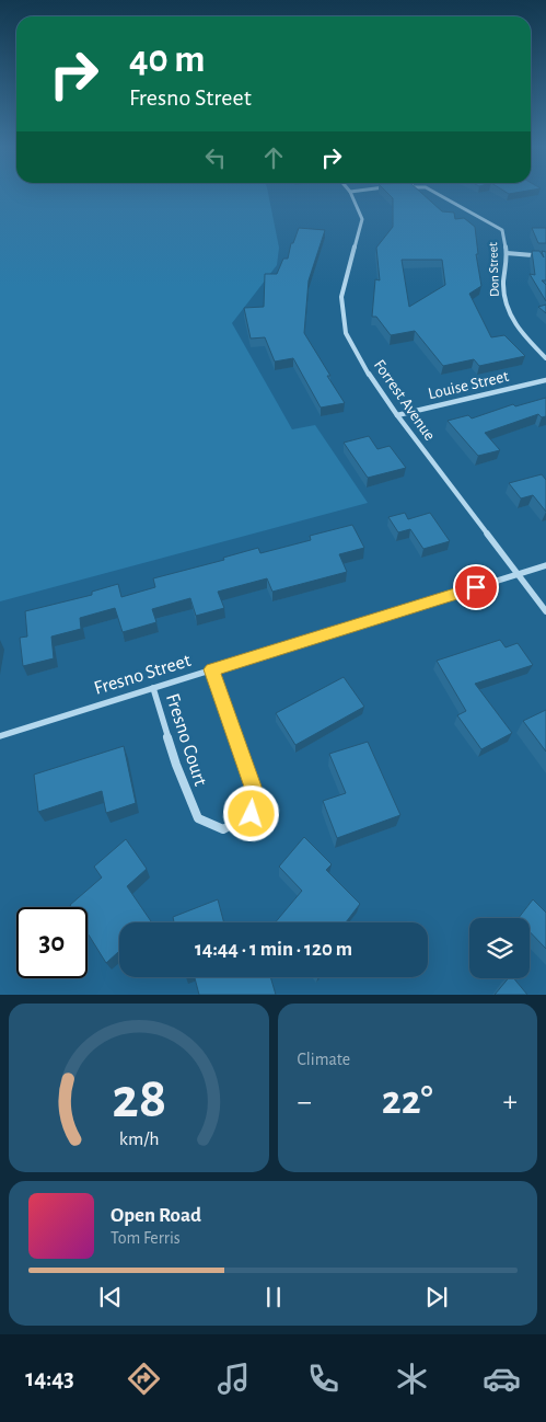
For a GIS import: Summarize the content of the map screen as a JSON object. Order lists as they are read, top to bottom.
{
  "streets": {
    "street": [
      "Don Street",
      "Louise Street",
      "Forrest Avenue",
      "Fresno Street",
      "Fresno Court"
    ]
  },
  "crossings": [
    ["Louise Street", "Forrest Avenue"],
    ["Forrest Avenue", "Fresno Street"],
    ["Fresno Street", "Fresno Court"]
  ],
  "page": {
    "turn": ["40 m", "Fresno Street"],
    "limit": "30",
    "trip": "14:44 · 1 min · 120 m",
    "tile": "Climate",
    "heat": ["−", "22°", "+"],
    "song": ["Open Road", "Tom Ferris"],
    "tabs": "14:43",
    "gauge": ["28", "km/h"]
  }
}
